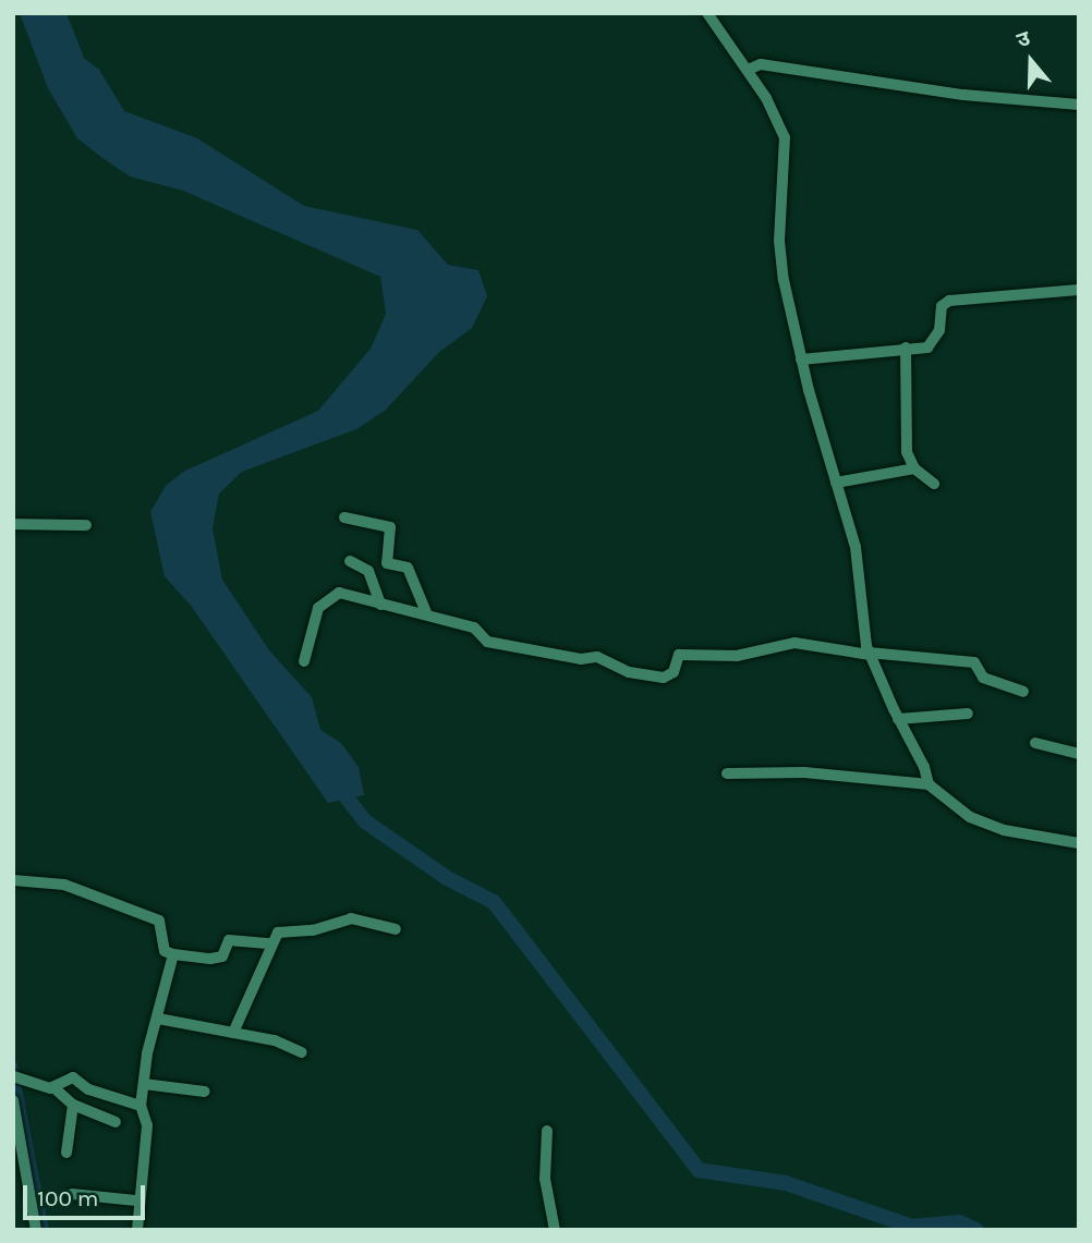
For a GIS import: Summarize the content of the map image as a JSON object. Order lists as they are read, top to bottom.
{
  "scale_bar": "100 m",
  "north": "top"
}
